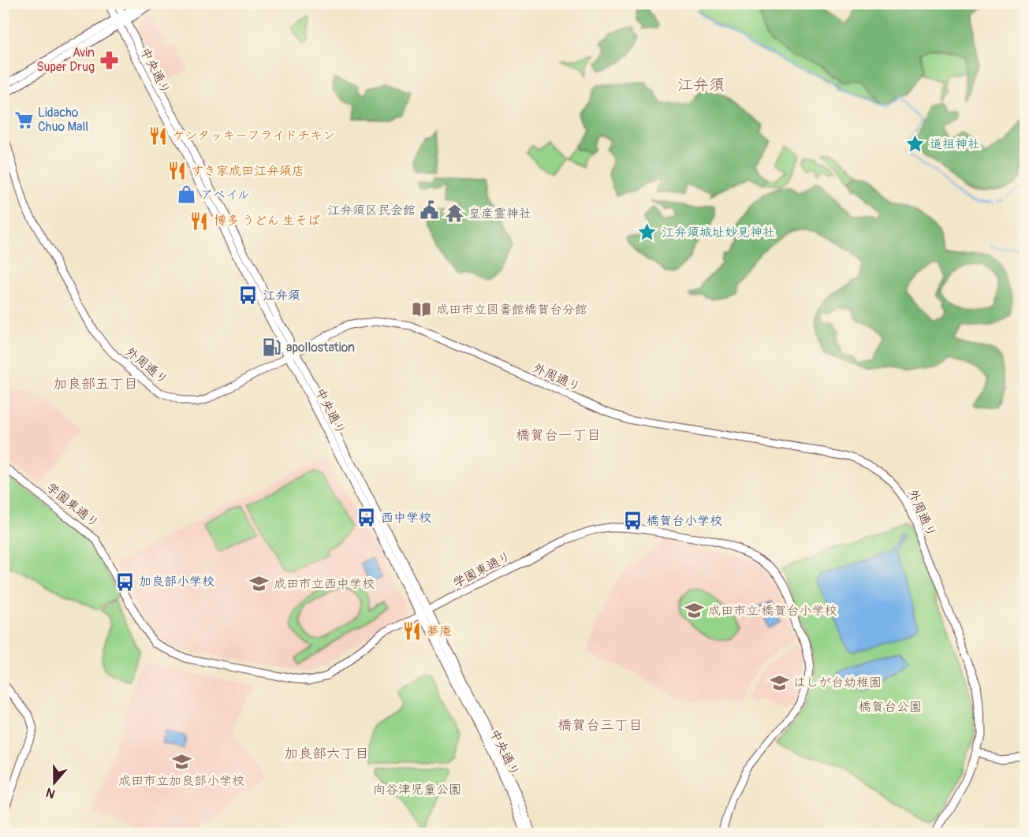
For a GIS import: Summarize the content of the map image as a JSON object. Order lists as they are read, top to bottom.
{
  "streets": {
    "street": ["中央通り", "外周通り", "学園東通り"]
  },
  "crossings": [
    ["中央通り", "外周通り"],
    ["中央通り", "学園東通り"]
  ],
  "districts": [
    "江弁須",
    "加良部五丁目",
    "橋賀台一丁目",
    "橋賀台三丁目",
    "加良部六丁目"
  ],
  "parks": ["橋賀台公園", "向谷津児童公園"],
  "places": {
    "pharmacy": ["Avin Super Drug"],
    "supermarket": ["Lidacho Chuo Mall"],
    "restaurant": [
      "ケンタッキーフライドチキン",
      "すき家成田江弁須店",
      "博多 うどん 生そば",
      "夢庵"
    ],
    "place": ["道祖神社", "江弁須城址妙見神社"],
    "shop": ["アベイル"],
    "public building": ["江弁須区民会館"],
    "temple": ["皇産霊神社"],
    "bus stop": [
      "江弁須",
      "西中学校",
      "橋賀台小学校",
      "加良部小学校"
    ],
    "library": ["成田市立図書館橋賀台分館"],
    "fuel station": ["apollostation"],
    "school or university": [
      "成田市立西中学校",
      "成田市立 橋賀台小学校",
      "はしが台幼稚園",
      "成田市立加良部小学校"
    ]
  },
  "north": "bottom"
}
